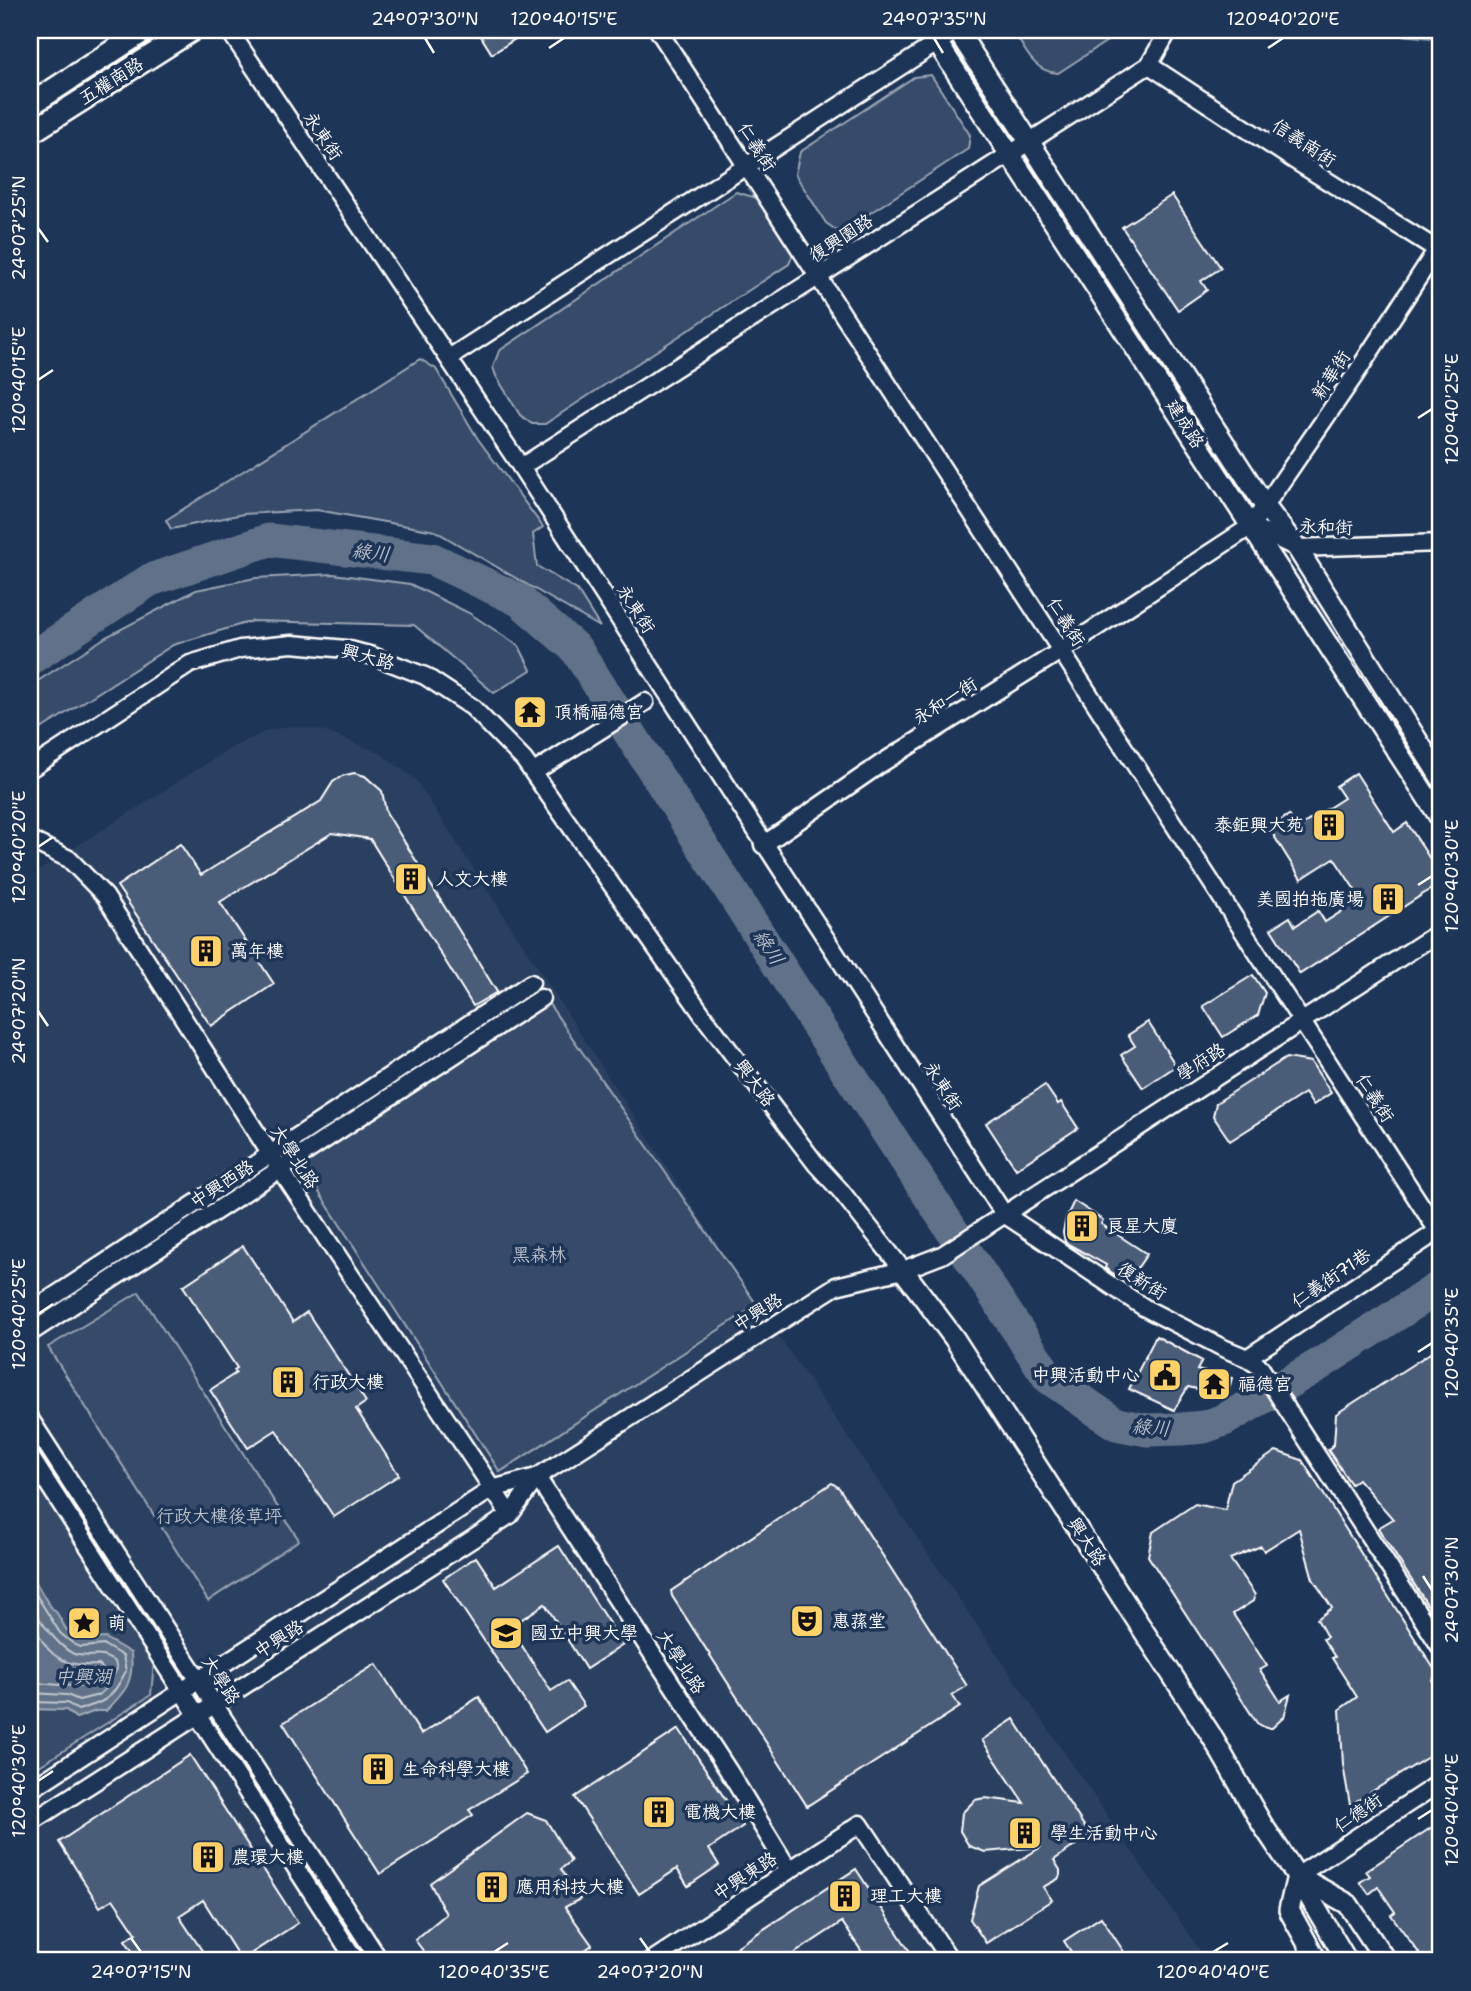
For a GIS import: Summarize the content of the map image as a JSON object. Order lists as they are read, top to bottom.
{
  "streets": {
    "main road": ["五權南路"],
    "street": [
      "永東街",
      "信義南街",
      "仁義街",
      "復興園路",
      "新華街",
      "建成路",
      "永和街",
      "興大路",
      "永和一街",
      "學府路",
      "大學北路",
      "中興西路",
      "仁義街71巷",
      "復新街",
      "中興路",
      "大學路",
      "仁德街",
      "中興東路"
    ]
  },
  "crossings": [
    ["永東街", "復興園路"],
    ["永東街", "永和一街"],
    ["永東街", "學府路"],
    ["永東街", "復新街"],
    ["信義南街", "復興園路"],
    ["信義南街", "新華街"],
    ["仁義街", "復興園路"],
    ["仁義街", "永和一街"],
    ["仁義街", "學府路"],
    ["仁義街", "仁義街71巷"],
    ["復興園路", "建成路"],
    ["新華街", "建成路"],
    ["新華街", "永和街"],
    ["新華街", "永和一街"],
    ["建成路", "永和街"],
    ["建成路", "永和一街"],
    ["永和街", "永和一街"],
    ["興大路", "學府路"],
    ["興大路", "中興路"],
    ["興大路", "仁德街"],
    ["學府路", "復新街"],
    ["學府路", "中興路"],
    ["大學北路", "中興西路"],
    ["大學北路", "中興路"],
    ["大學北路", "中興東路"],
    ["仁義街71巷", "復新街"],
    ["中興路", "大學路"]
  ],
  "water": ["綠川", "中興湖"],
  "parks": ["黑森林", "行政大樓後草坪"],
  "places": {
    "temple": ["頂橋福德宮", "福德宮"],
    "building": [
      "泰鉅興大苑",
      "人文大樓",
      "美國拍拖廣場",
      "萬年樓",
      "良星大廈",
      "行政大樓",
      "生命科學大樓",
      "電機大樓",
      "學生活動中心",
      "農環大樓",
      "應用科技大樓",
      "理工大樓"
    ],
    "public building": ["中興活動中心"],
    "theatre": ["惠蓀堂"],
    "place": ["萌"],
    "school or university": ["國立中興大學"]
  },
  "coordinates": [
    "24°07'30\"N",
    "120°40'15\"E",
    "24°07'35\"N",
    "120°40'20\"E",
    "24°07'25\"N",
    "120°40'25\"E",
    "120°40'30\"E",
    "24°07'20\"N",
    "120°40'35\"E",
    "120°40'40\"E",
    "24°07'15\"N"
  ]
}
